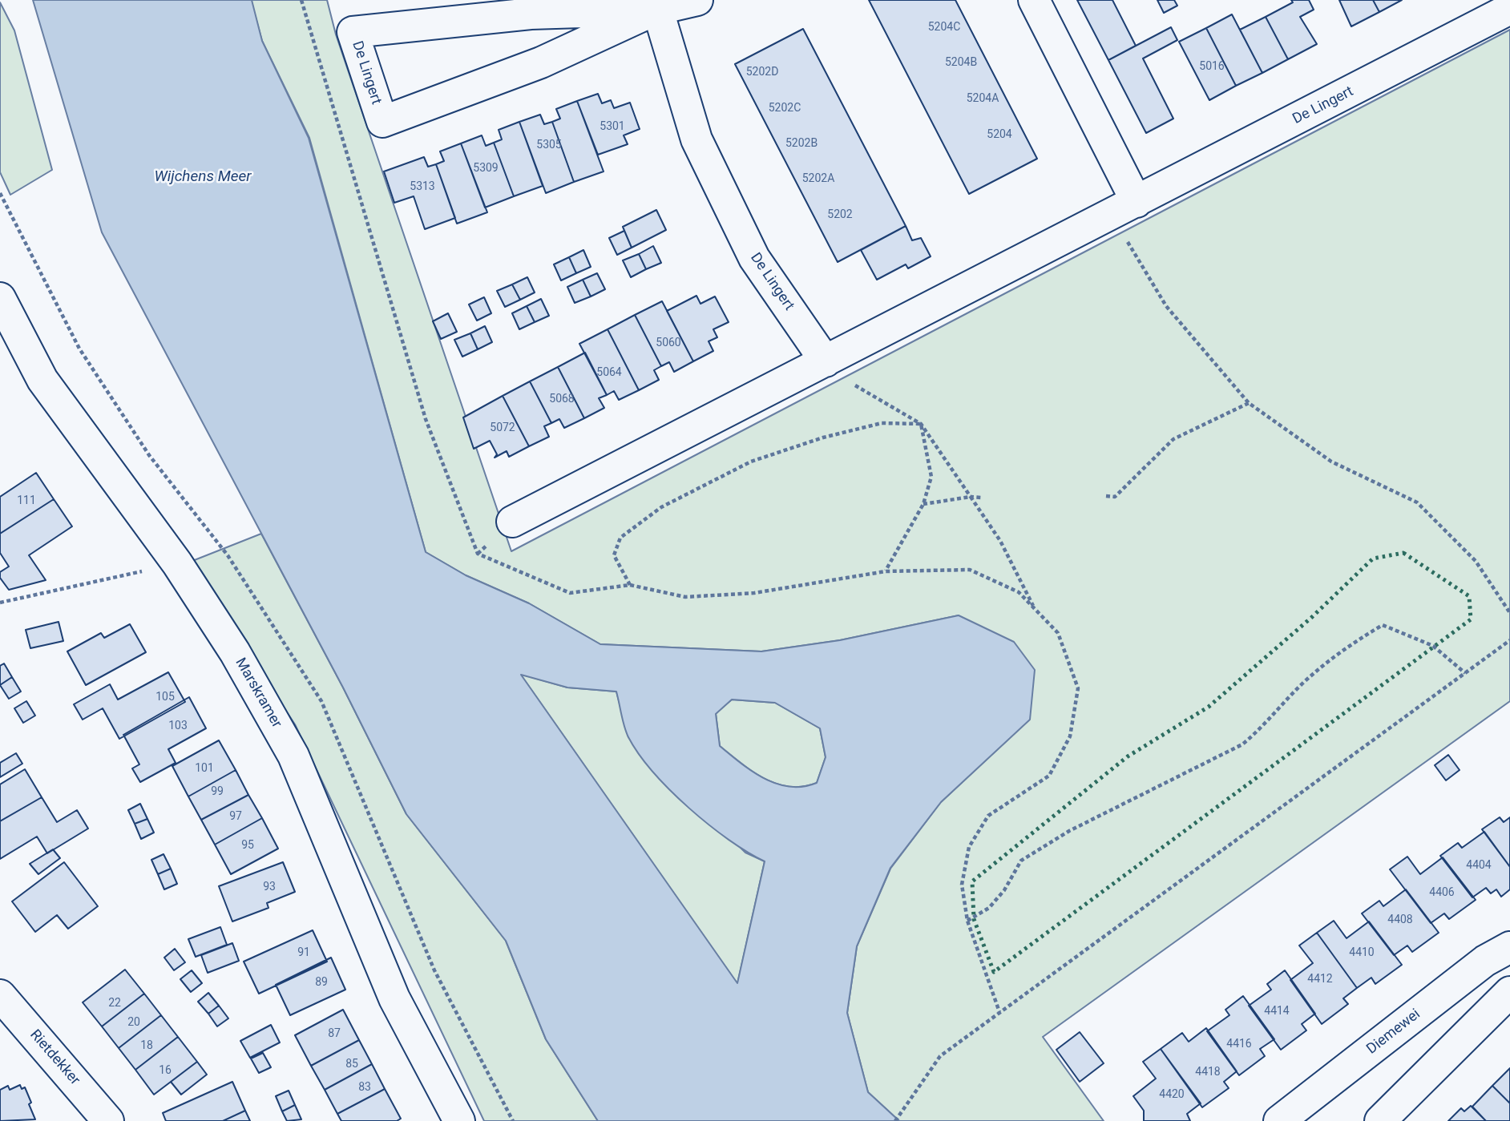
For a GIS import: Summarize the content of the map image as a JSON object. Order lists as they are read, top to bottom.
{
  "streets": {
    "street": [
      "De Lingert",
      "Marskramer",
      "Diemewei",
      "Rietdekker"
    ]
  },
  "water": ["Wijchens Meer"],
  "house_numbers": [
    "5204C",
    "5204B",
    "5016",
    "5202D",
    "5204A",
    "5202C",
    "5301",
    "5204",
    "5202B",
    "5305",
    "5309",
    "5202A",
    "5313",
    "5202",
    "5060",
    "5064",
    "5068",
    "5072",
    "111",
    "105",
    "103",
    "101",
    "99",
    "97",
    "95",
    "4404",
    "93",
    "4406",
    "4408",
    "91",
    "4410",
    "4412",
    "89",
    "22",
    "4414",
    "20",
    "87",
    "4416",
    "18",
    "85",
    "16",
    "4418",
    "83",
    "4420"
  ]
}
